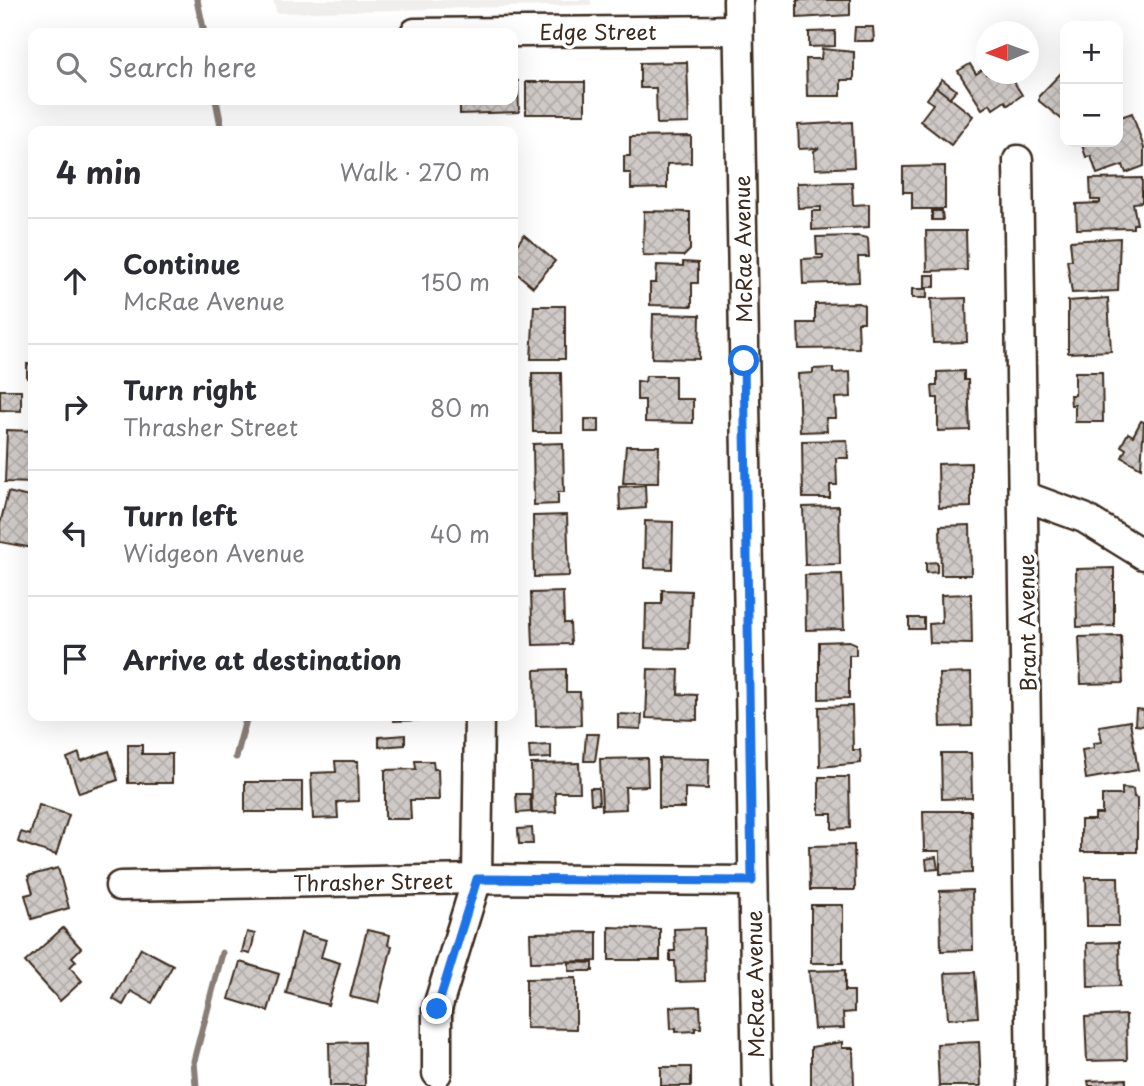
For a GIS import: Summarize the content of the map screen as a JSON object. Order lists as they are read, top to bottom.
{
  "streets": {
    "street": [
      "Edge Street",
      "McRae Avenue",
      "Brant Avenue",
      "Thrasher Street"
    ]
  },
  "crossings": [
    ["Edge Street", "McRae Avenue"],
    ["McRae Avenue", "Thrasher Street"]
  ],
  "north": "left",
  "page": {
    "map_buttons": ["+", "−"],
    "search": "Search here",
    "heading": ["4 min", "Walk · 270 m"],
    "list": [
      ["Continue", "McRae Avenue", "150 m"],
      ["Turn right", "Thrasher Street", "80 m"],
      ["Turn left", "Widgeon Avenue", "40 m"],
      "Arrive at destination"
    ]
  }
}
